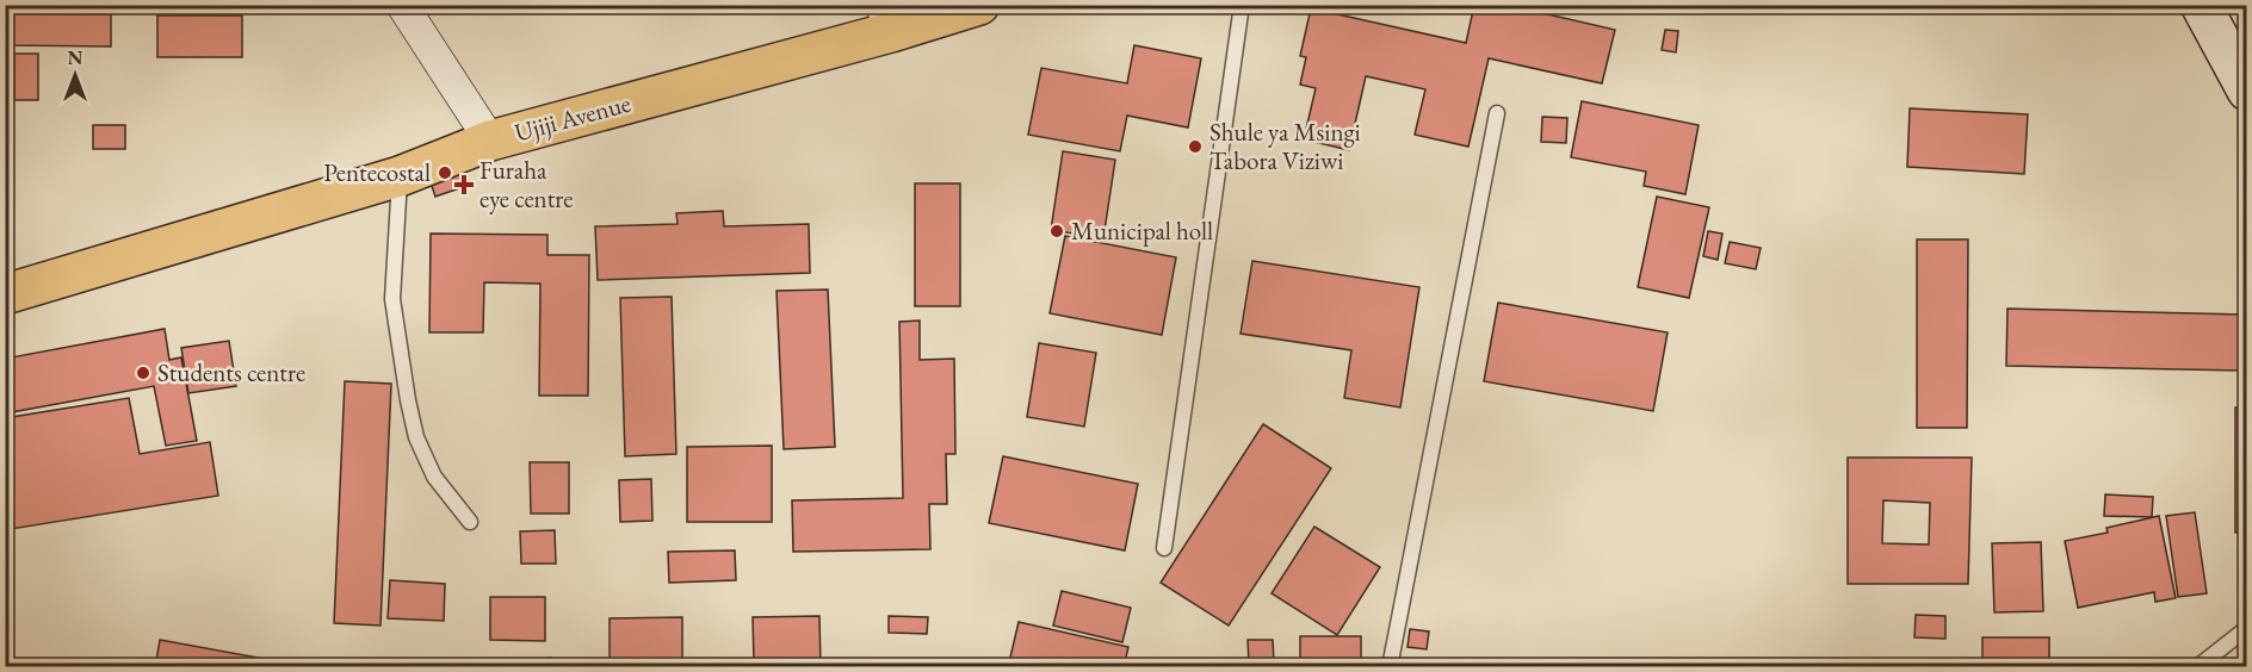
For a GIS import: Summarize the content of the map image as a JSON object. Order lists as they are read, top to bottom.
{
  "streets": {
    "highway": ["Ujiji Avenue"]
  },
  "places": {
    "other": [
      "Shule ya Msingi Tabora Viziwi",
      "Pentecostal",
      "Municipal holl",
      "Students centre"
    ],
    "health": ["Furaha eye centre"]
  },
  "north": "top"
}
